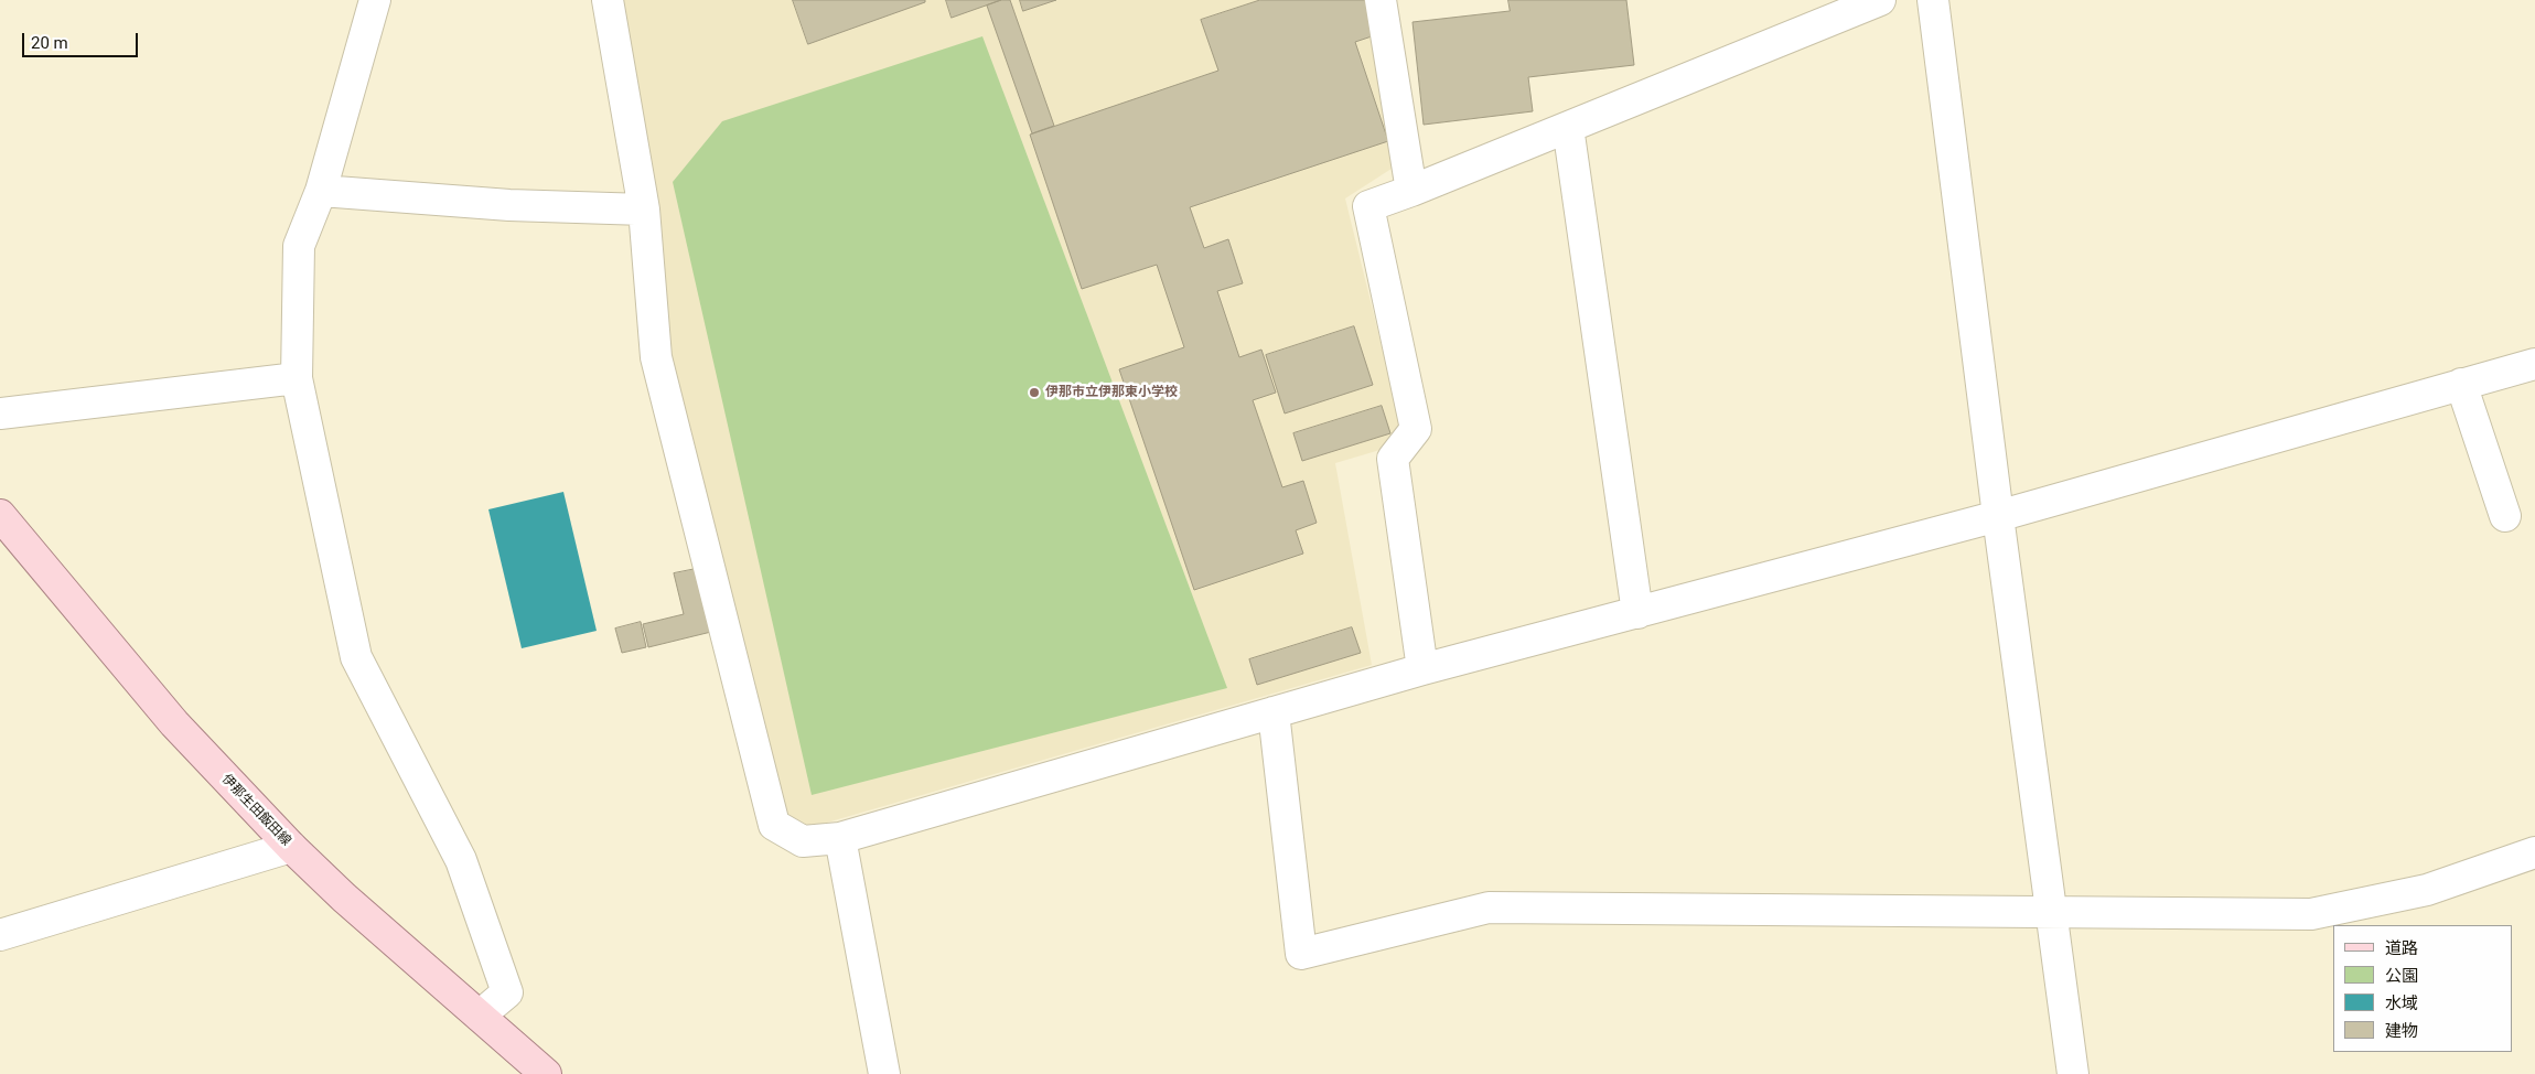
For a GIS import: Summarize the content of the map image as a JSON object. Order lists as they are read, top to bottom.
{
  "streets": {
    "main road": ["伊那生田飯田線"]
  },
  "places": ["伊那市立伊那東小学校"],
  "legend": [
    "道路",
    "公園",
    "水域",
    "建物"
  ],
  "scale_bar": "20 m"
}
